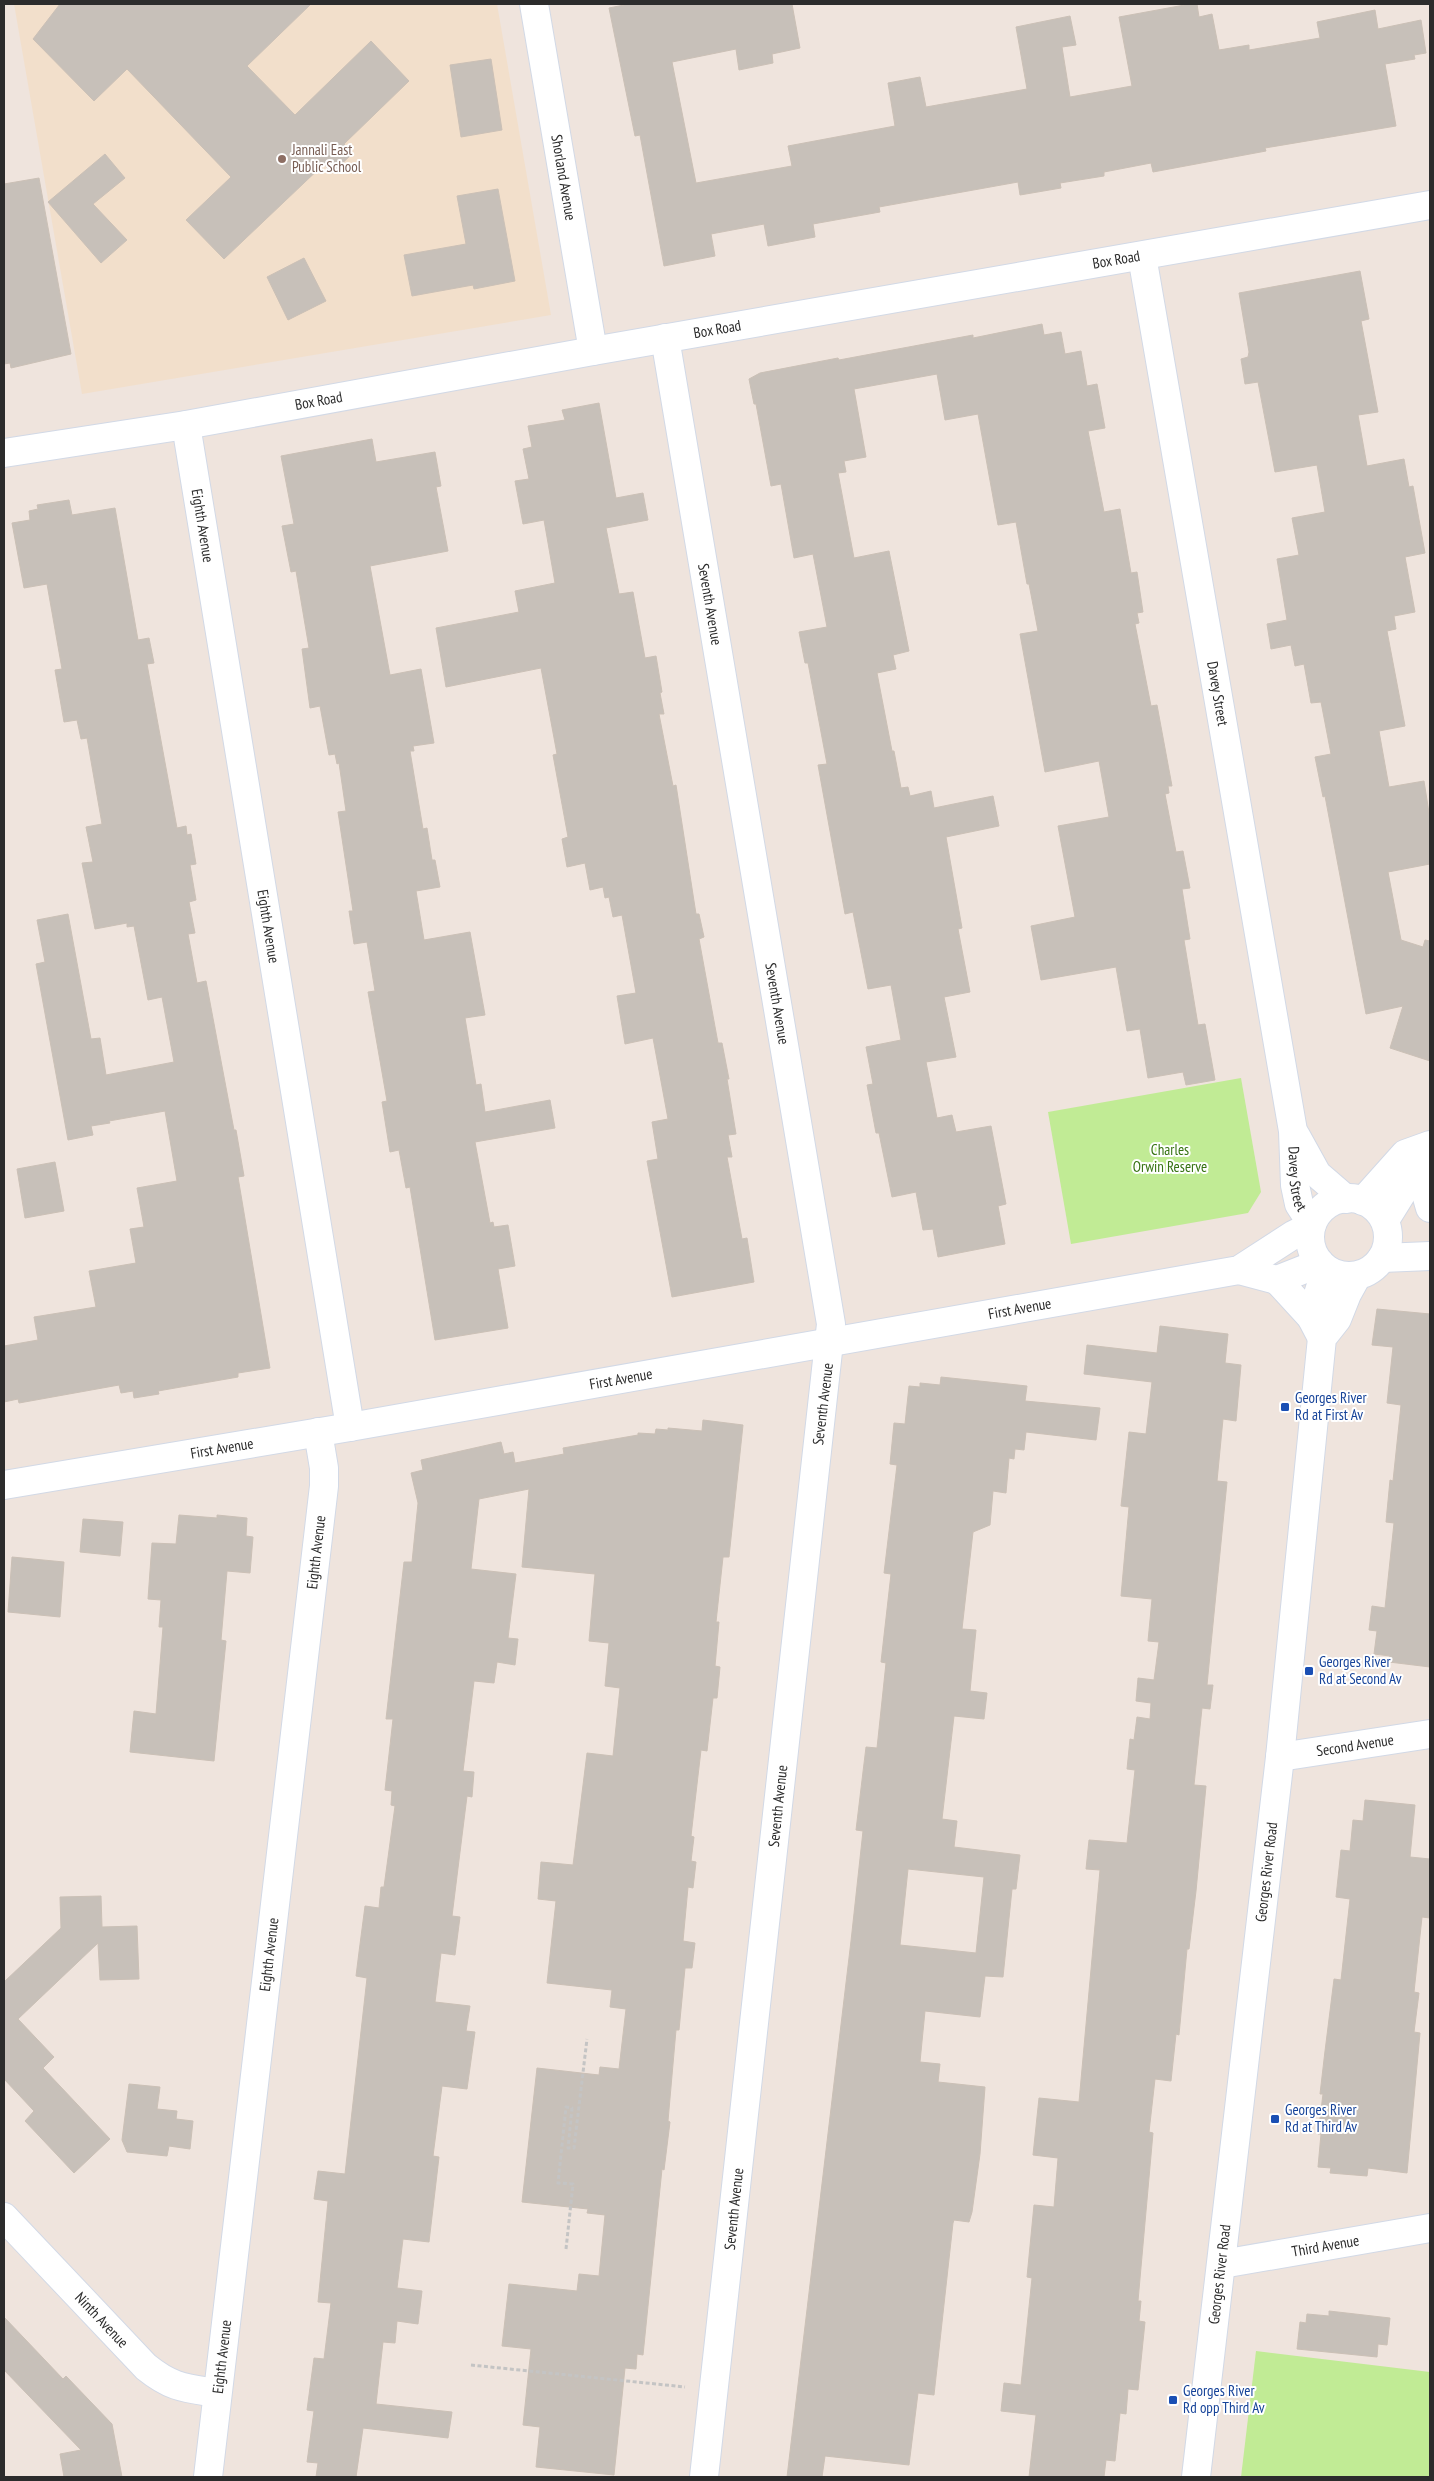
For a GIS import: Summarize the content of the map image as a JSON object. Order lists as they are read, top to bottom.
{
  "streets": {
    "street": [
      "Shorland Avenue",
      "Box Road",
      "Eighth Avenue",
      "Seventh Avenue",
      "Davey Street",
      "First Avenue",
      "Second Avenue",
      "Georges River Road",
      "Third Avenue",
      "Ninth Avenue"
    ]
  },
  "crossings": [
    ["Shorland Avenue", "Box Road"],
    ["Box Road", "Eighth Avenue"],
    ["Box Road", "Seventh Avenue"],
    ["Box Road", "Davey Street"],
    ["Eighth Avenue", "First Avenue"],
    ["Eighth Avenue", "Ninth Avenue"],
    ["Seventh Avenue", "First Avenue"],
    ["Davey Street", "First Avenue"],
    ["Davey Street", "Georges River Road"],
    ["First Avenue", "Georges River Road"],
    ["Second Avenue", "Georges River Road"],
    ["Georges River Road", "Third Avenue"]
  ],
  "parks": ["Charles Orwin Reserve"],
  "places": {
    "other": ["Jannali East Public School"],
    "transit": [
      "Georges River Rd at First Av",
      "Georges River Rd at Second Av",
      "Georges River Rd at Third Av",
      "Georges River Rd opp Third Av"
    ]
  }
}
